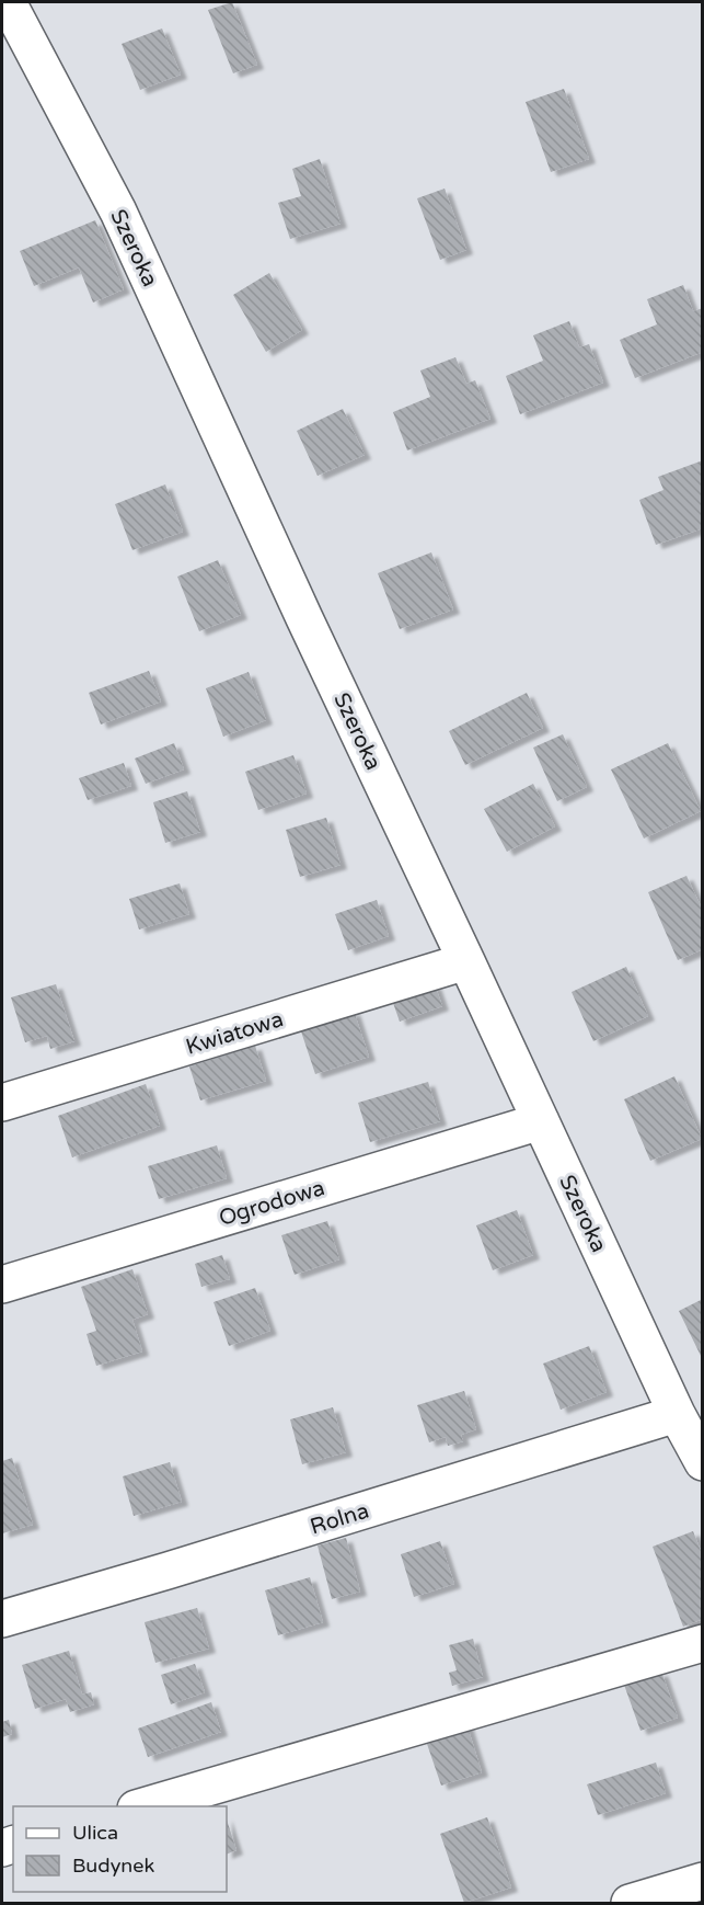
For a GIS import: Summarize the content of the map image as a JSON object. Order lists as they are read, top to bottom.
{
  "streets": {
    "street": [
      "Szeroka",
      "Kwiatowa",
      "Ogrodowa",
      "Rolna"
    ]
  },
  "crossings": [
    ["Szeroka", "Kwiatowa"],
    ["Szeroka", "Ogrodowa"],
    ["Szeroka", "Rolna"]
  ],
  "legend": ["Ulica", "Budynek"]
}
